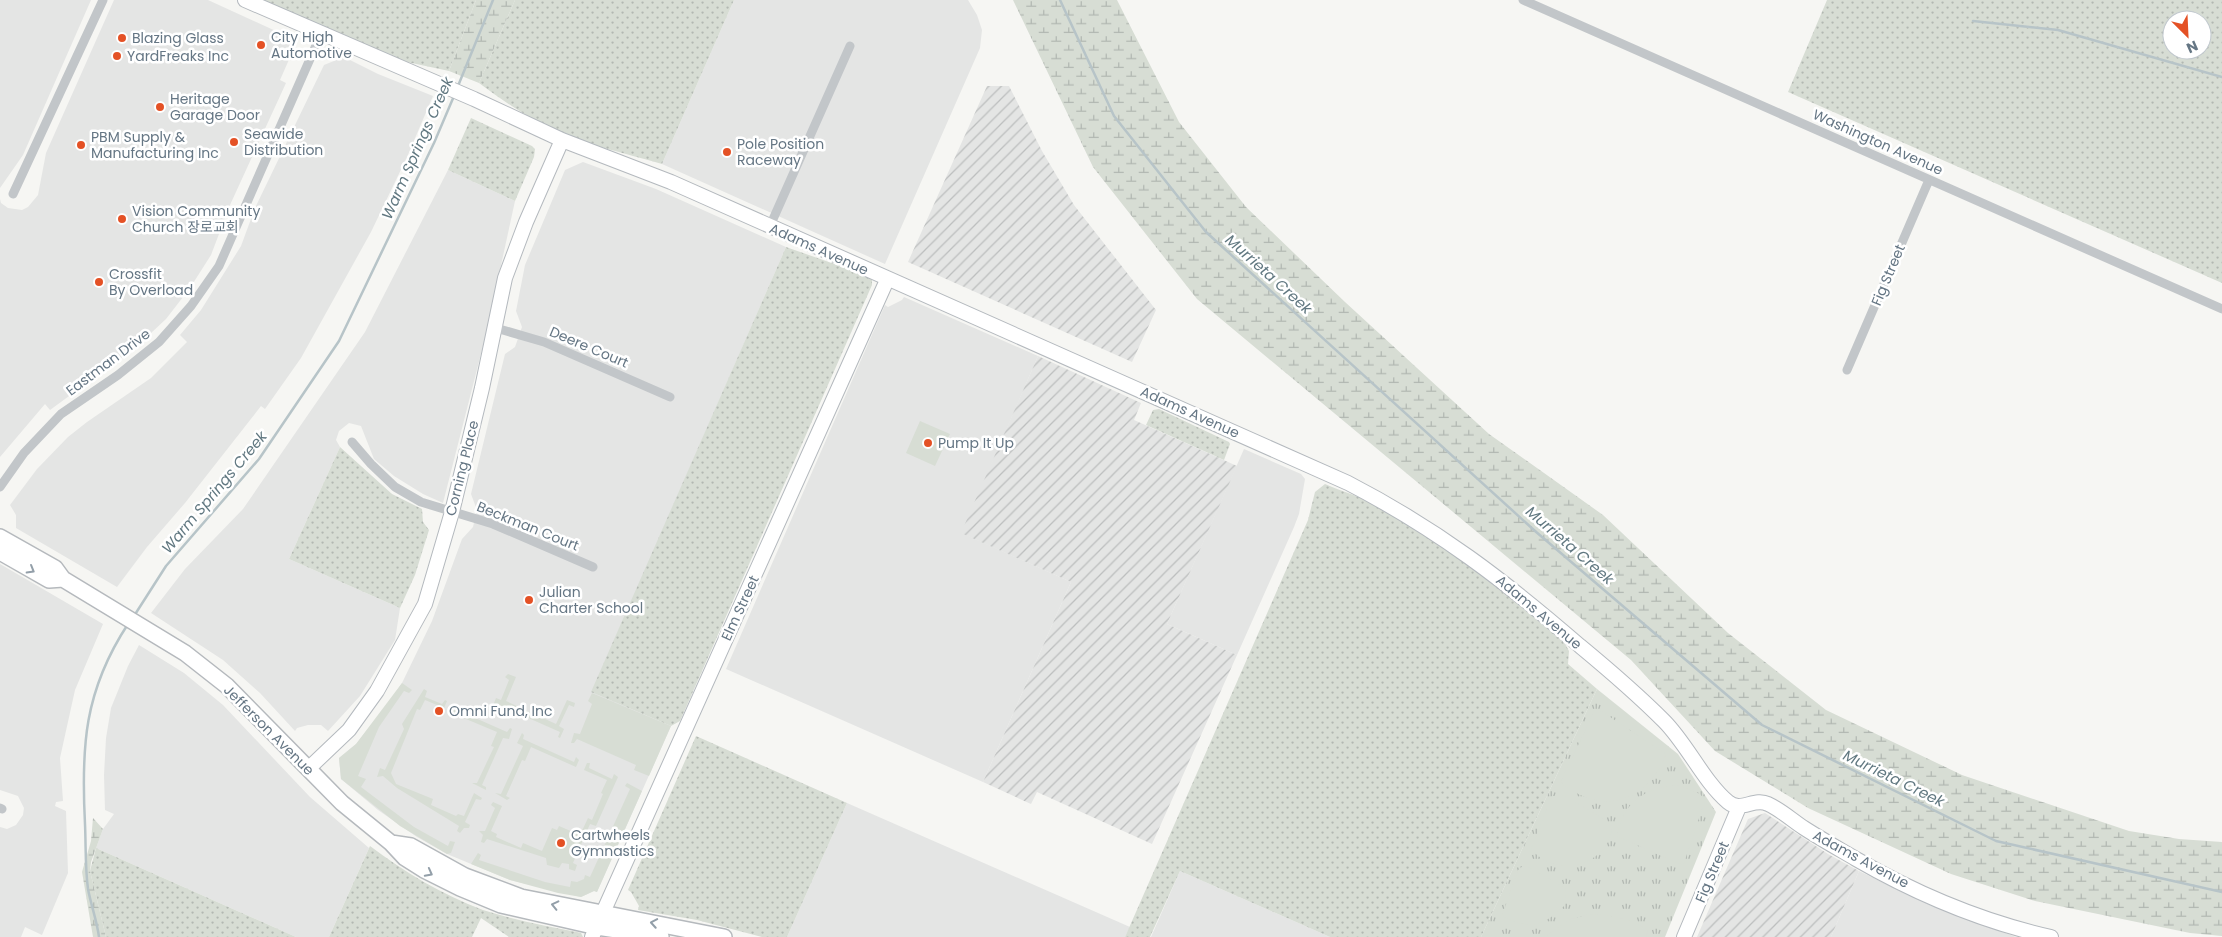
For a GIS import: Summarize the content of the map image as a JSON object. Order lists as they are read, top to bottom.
{
  "streets": {
    "main road": ["Jefferson Avenue"],
    "street": [
      "Washington Avenue",
      "Adams Avenue",
      "Fig Street",
      "Deere Court",
      "Eastman Drive",
      "Corning Place",
      "Beckman Court",
      "Elm Street"
    ]
  },
  "crossings": [
    ["Washington Avenue", "Fig Street"],
    ["Adams Avenue", "Fig Street"],
    ["Adams Avenue", "Eastman Drive"],
    ["Adams Avenue", "Corning Place"],
    ["Adams Avenue", "Elm Street"],
    ["Deere Court", "Corning Place"],
    ["Corning Place", "Beckman Court"],
    ["Corning Place", "Jefferson Avenue"],
    ["Elm Street", "Jefferson Avenue"]
  ],
  "water": ["Warm Springs Creek", "Murrieta Creek"],
  "places": [
    "Blazing Glass",
    "City High Automotive",
    "YardFreaks Inc",
    "Heritage Garage Door",
    "Seawide Distribution",
    "PBM Supply & Manufacturing Inc",
    "Pole Position Raceway",
    "Vision Community Church 장로교회",
    "Crossfit By Overload",
    "Pump It Up",
    "Julian Charter School",
    "Omni Fund, Inc",
    "Cartwheels Gymnastics"
  ],
  "north": "bottom right"
}
